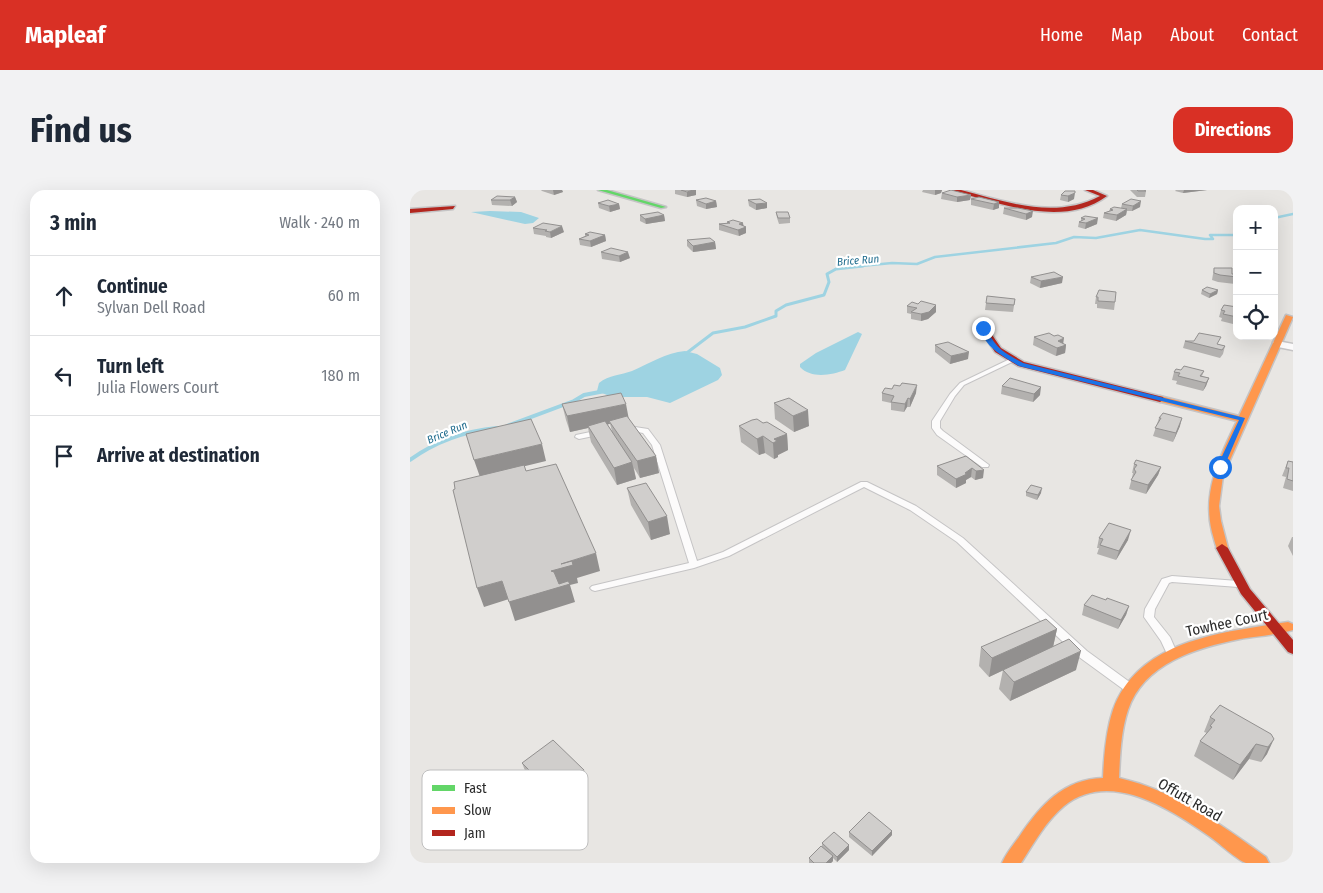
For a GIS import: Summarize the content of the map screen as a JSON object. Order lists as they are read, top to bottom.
{
  "streets": {
    "street": ["Towhee Court", "Offutt Road"]
  },
  "crossings": [
    ["Towhee Court", "Offutt Road"]
  ],
  "water": ["Brice Run"],
  "legend": ["Fast", "Slow", "Jam"],
  "page": {
    "header": "Mapleaf",
    "nav": [
      "Home",
      "Map",
      "About",
      "Contact"
    ],
    "buttons": "Directions",
    "title": "Find us",
    "heading": ["3 min", "Walk · 240 m"],
    "map_buttons": ["+", "−"],
    "list": [
      ["Continue", "Sylvan Dell Road", "60 m"],
      ["Turn left", "Julia Flowers Court", "180 m"],
      "Arrive at destination"
    ]
  }
}
